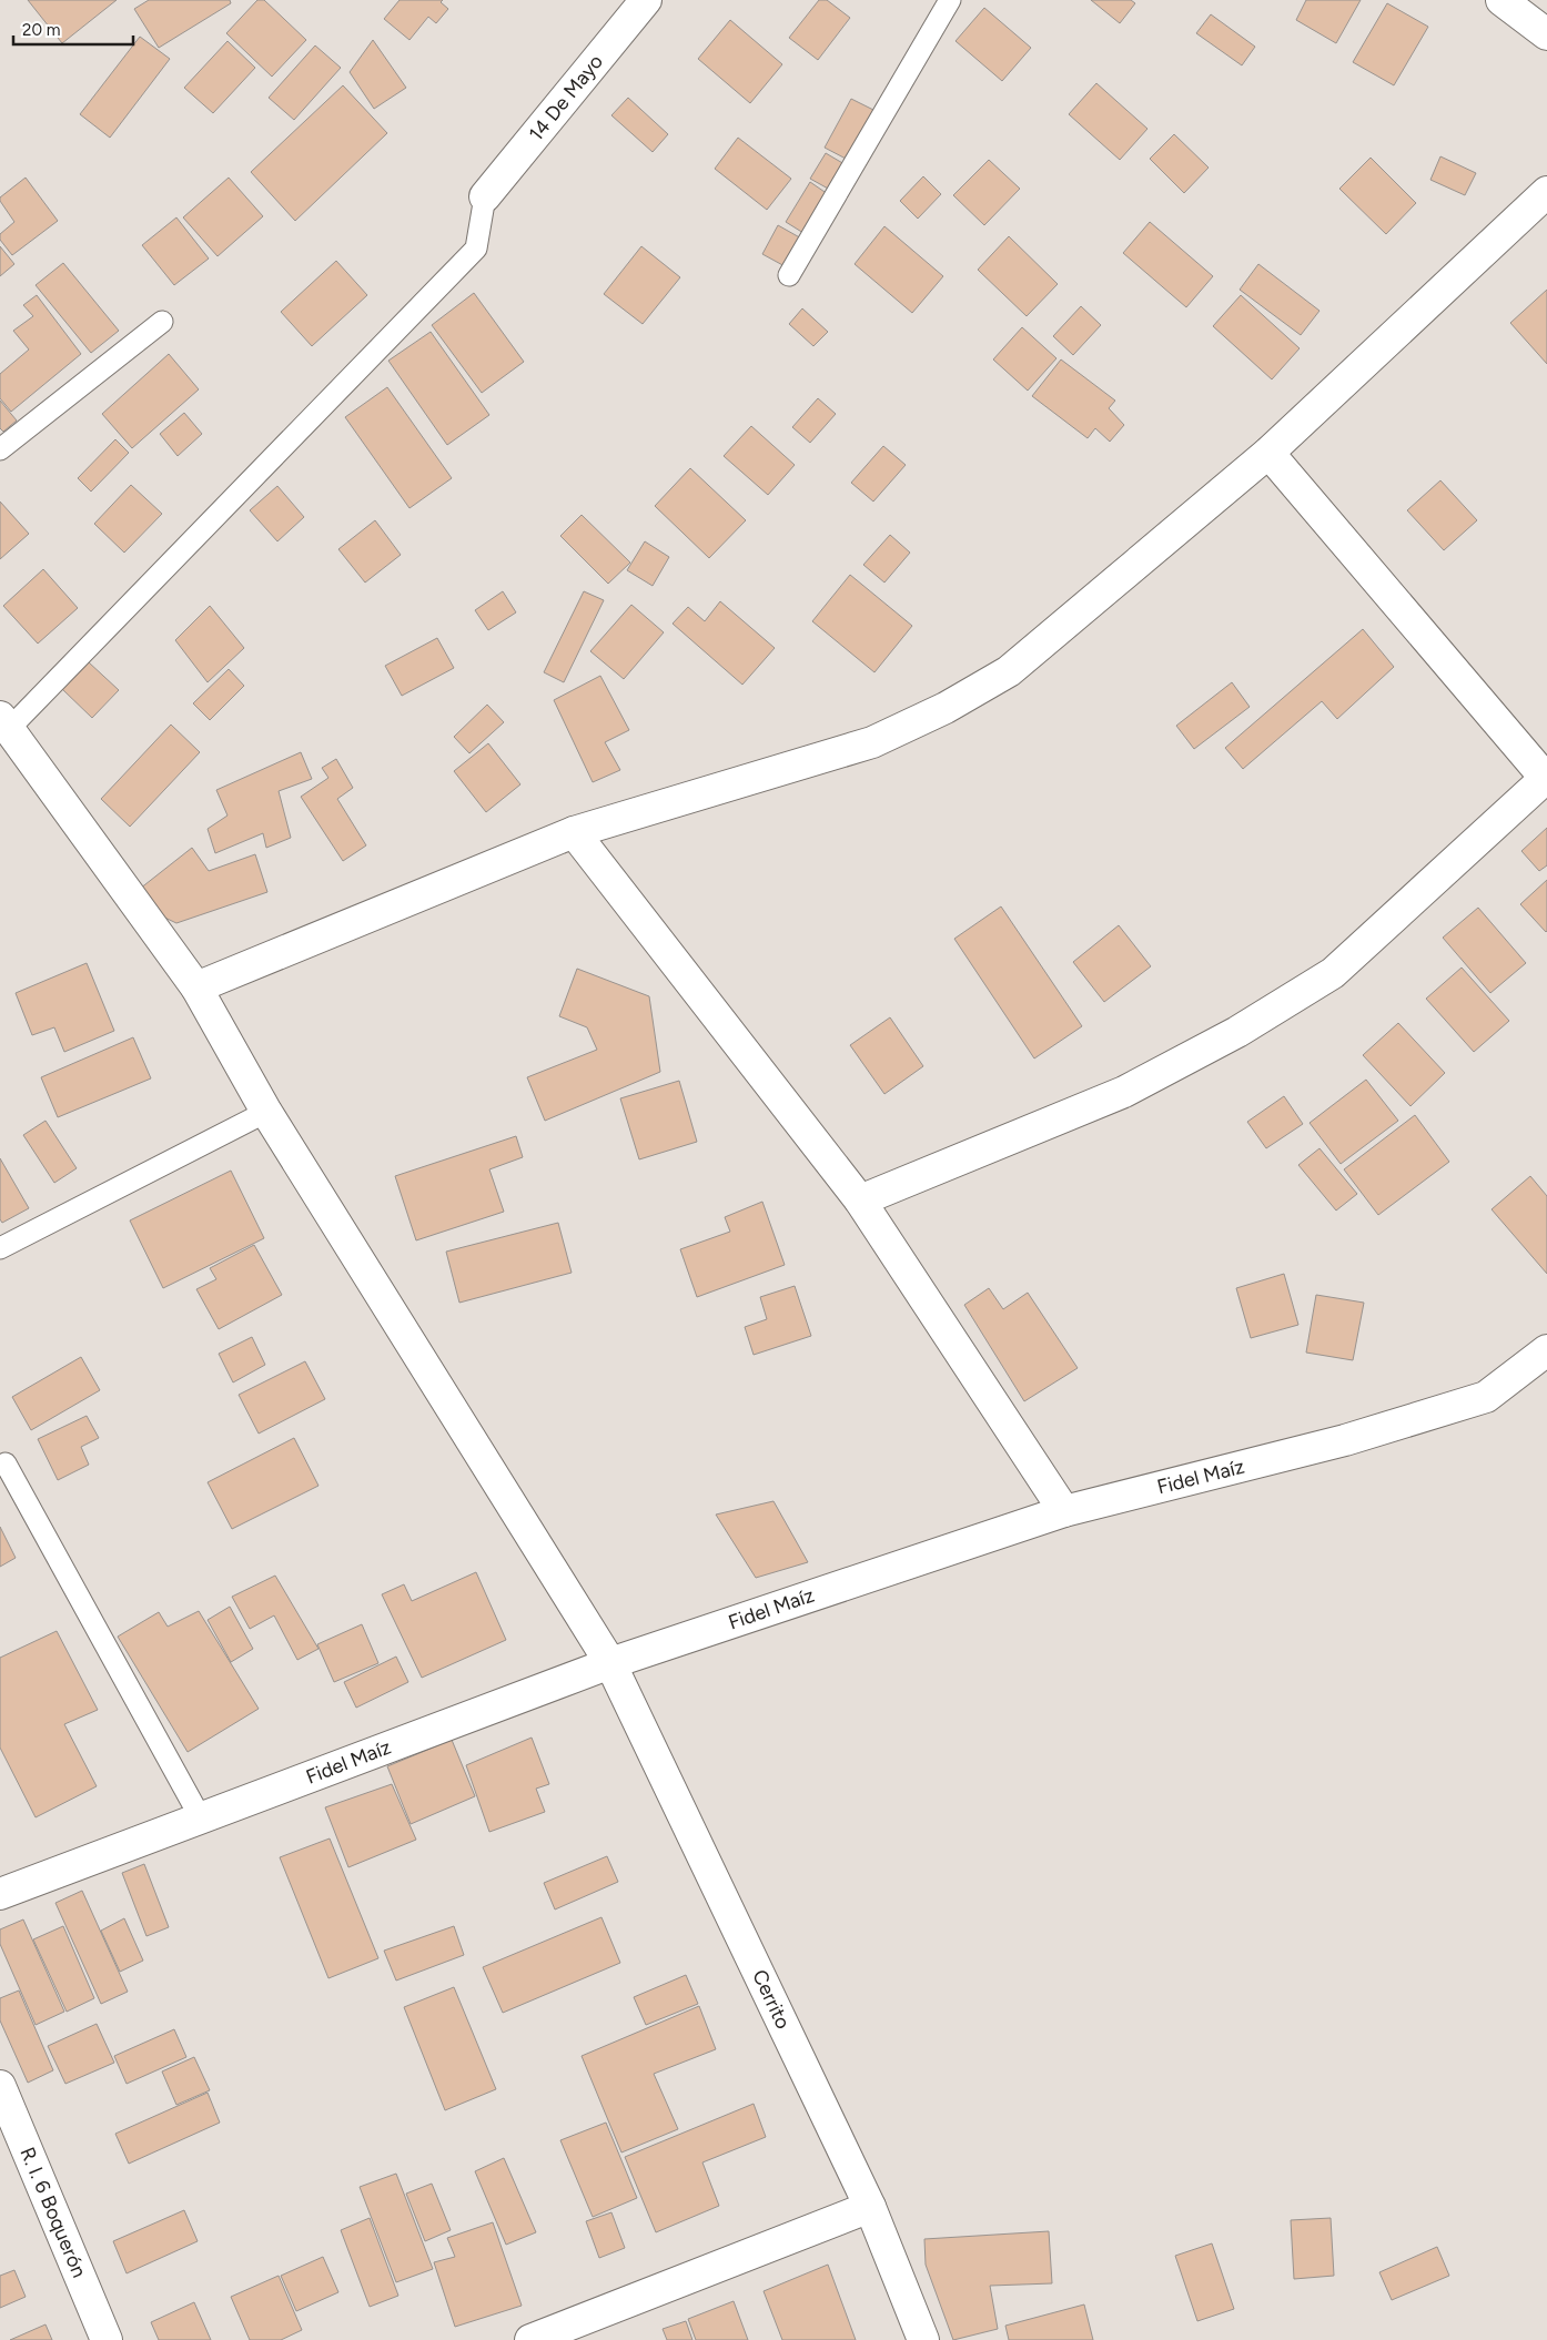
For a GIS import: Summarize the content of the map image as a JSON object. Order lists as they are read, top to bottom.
{
  "streets": {
    "street": [
      "14 De Mayo",
      "Fidel Maíz",
      "Cerrito",
      "R. I. 6 Boquerón"
    ]
  },
  "crossings": [
    ["Fidel Maíz", "Cerrito"]
  ],
  "scale_bar": "20 m"
}
